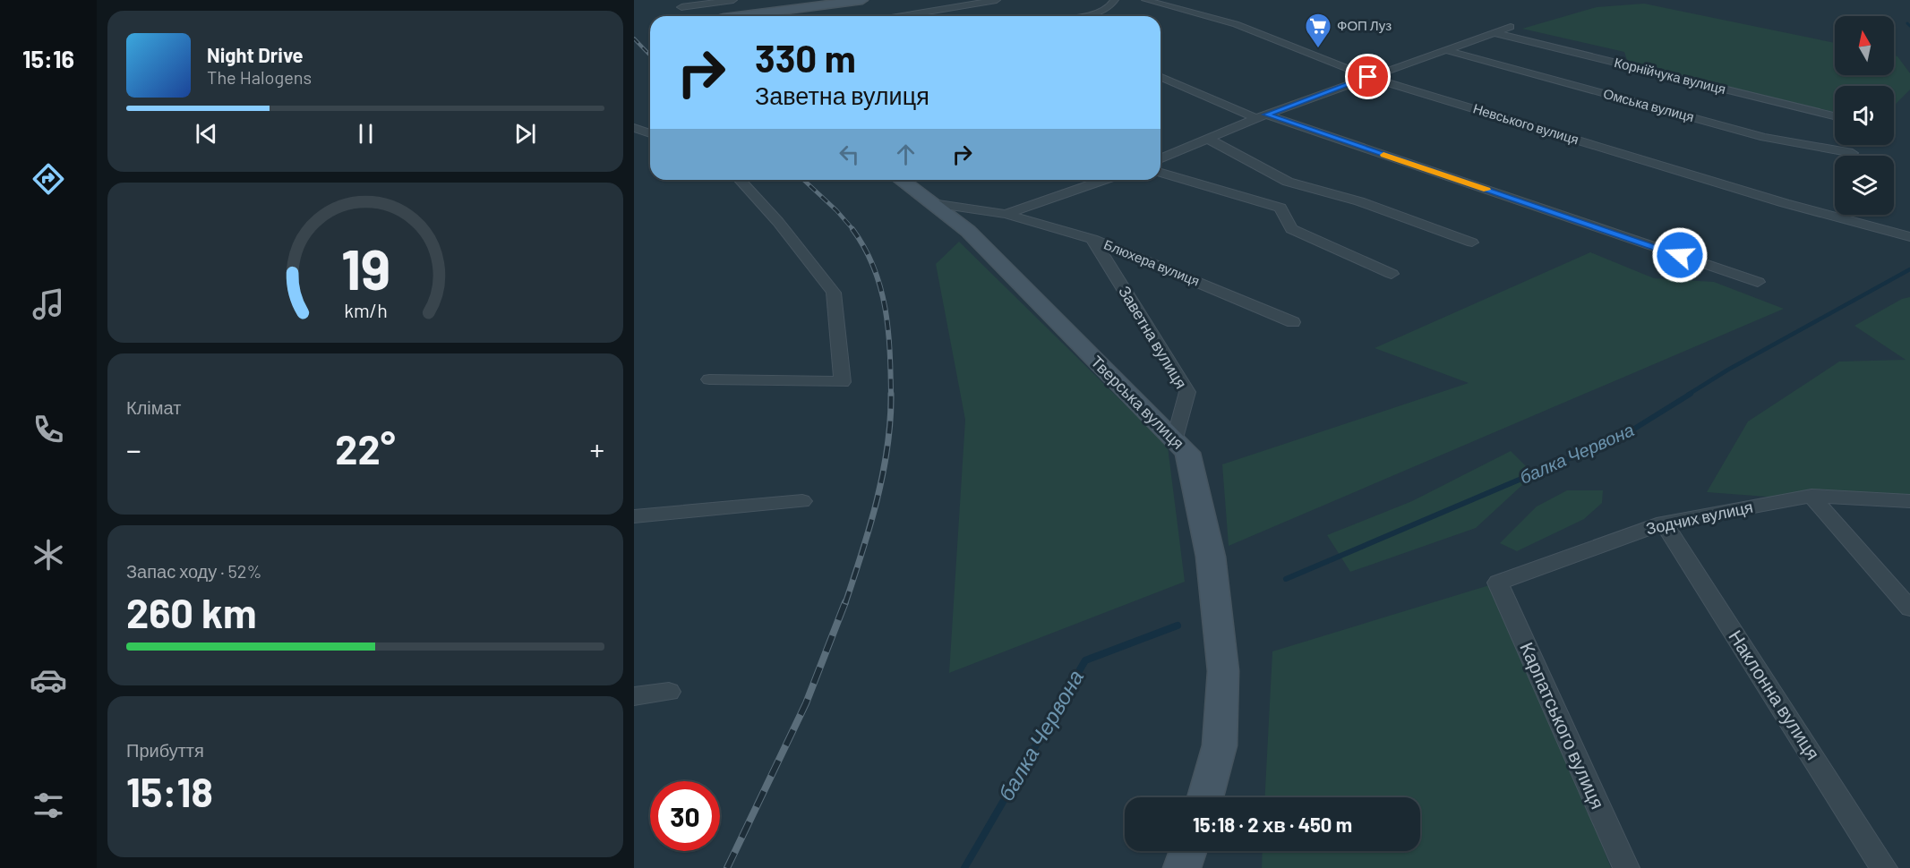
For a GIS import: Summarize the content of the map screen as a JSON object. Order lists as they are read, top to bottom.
{
  "streets": {
    "main road": ["Тверська вулиця"],
    "street": [
      "Корнійчука вулиця",
      "Омська вулиця",
      "Невського вулиця",
      "Блюхера вулиця",
      "Заветна вулиця",
      "Зодчих вулиця",
      "Наклонна вулиця",
      "Карпатського вулиця"
    ]
  },
  "crossings": [
    ["Блюхера вулиця", "Заветна вулиця"],
    ["Заветна вулиця", "Тверська вулиця"],
    ["Зодчих вулиця", "Наклонна вулиця"],
    ["Зодчих вулиця", "Карпатського вулиця"]
  ],
  "water": ["балка Червона"],
  "places": {
    "supermarket": ["ФОП Луз"]
  },
  "north": "top",
  "page": {
    "tabs": "15:16",
    "turn": ["330 m", "Заветна вулиця"],
    "song": ["Night Drive", "The Halogens"],
    "tile": [
      "Клімат",
      ["Запас ходу · 52%", "260 km"],
      ["Прибуття", "15:18"]
    ],
    "heat": ["−", "22°", "+"],
    "limit": "30",
    "trip": "15:18 · 2 хв · 450 m",
    "gauge": ["19", "km/h"]
  }
}
